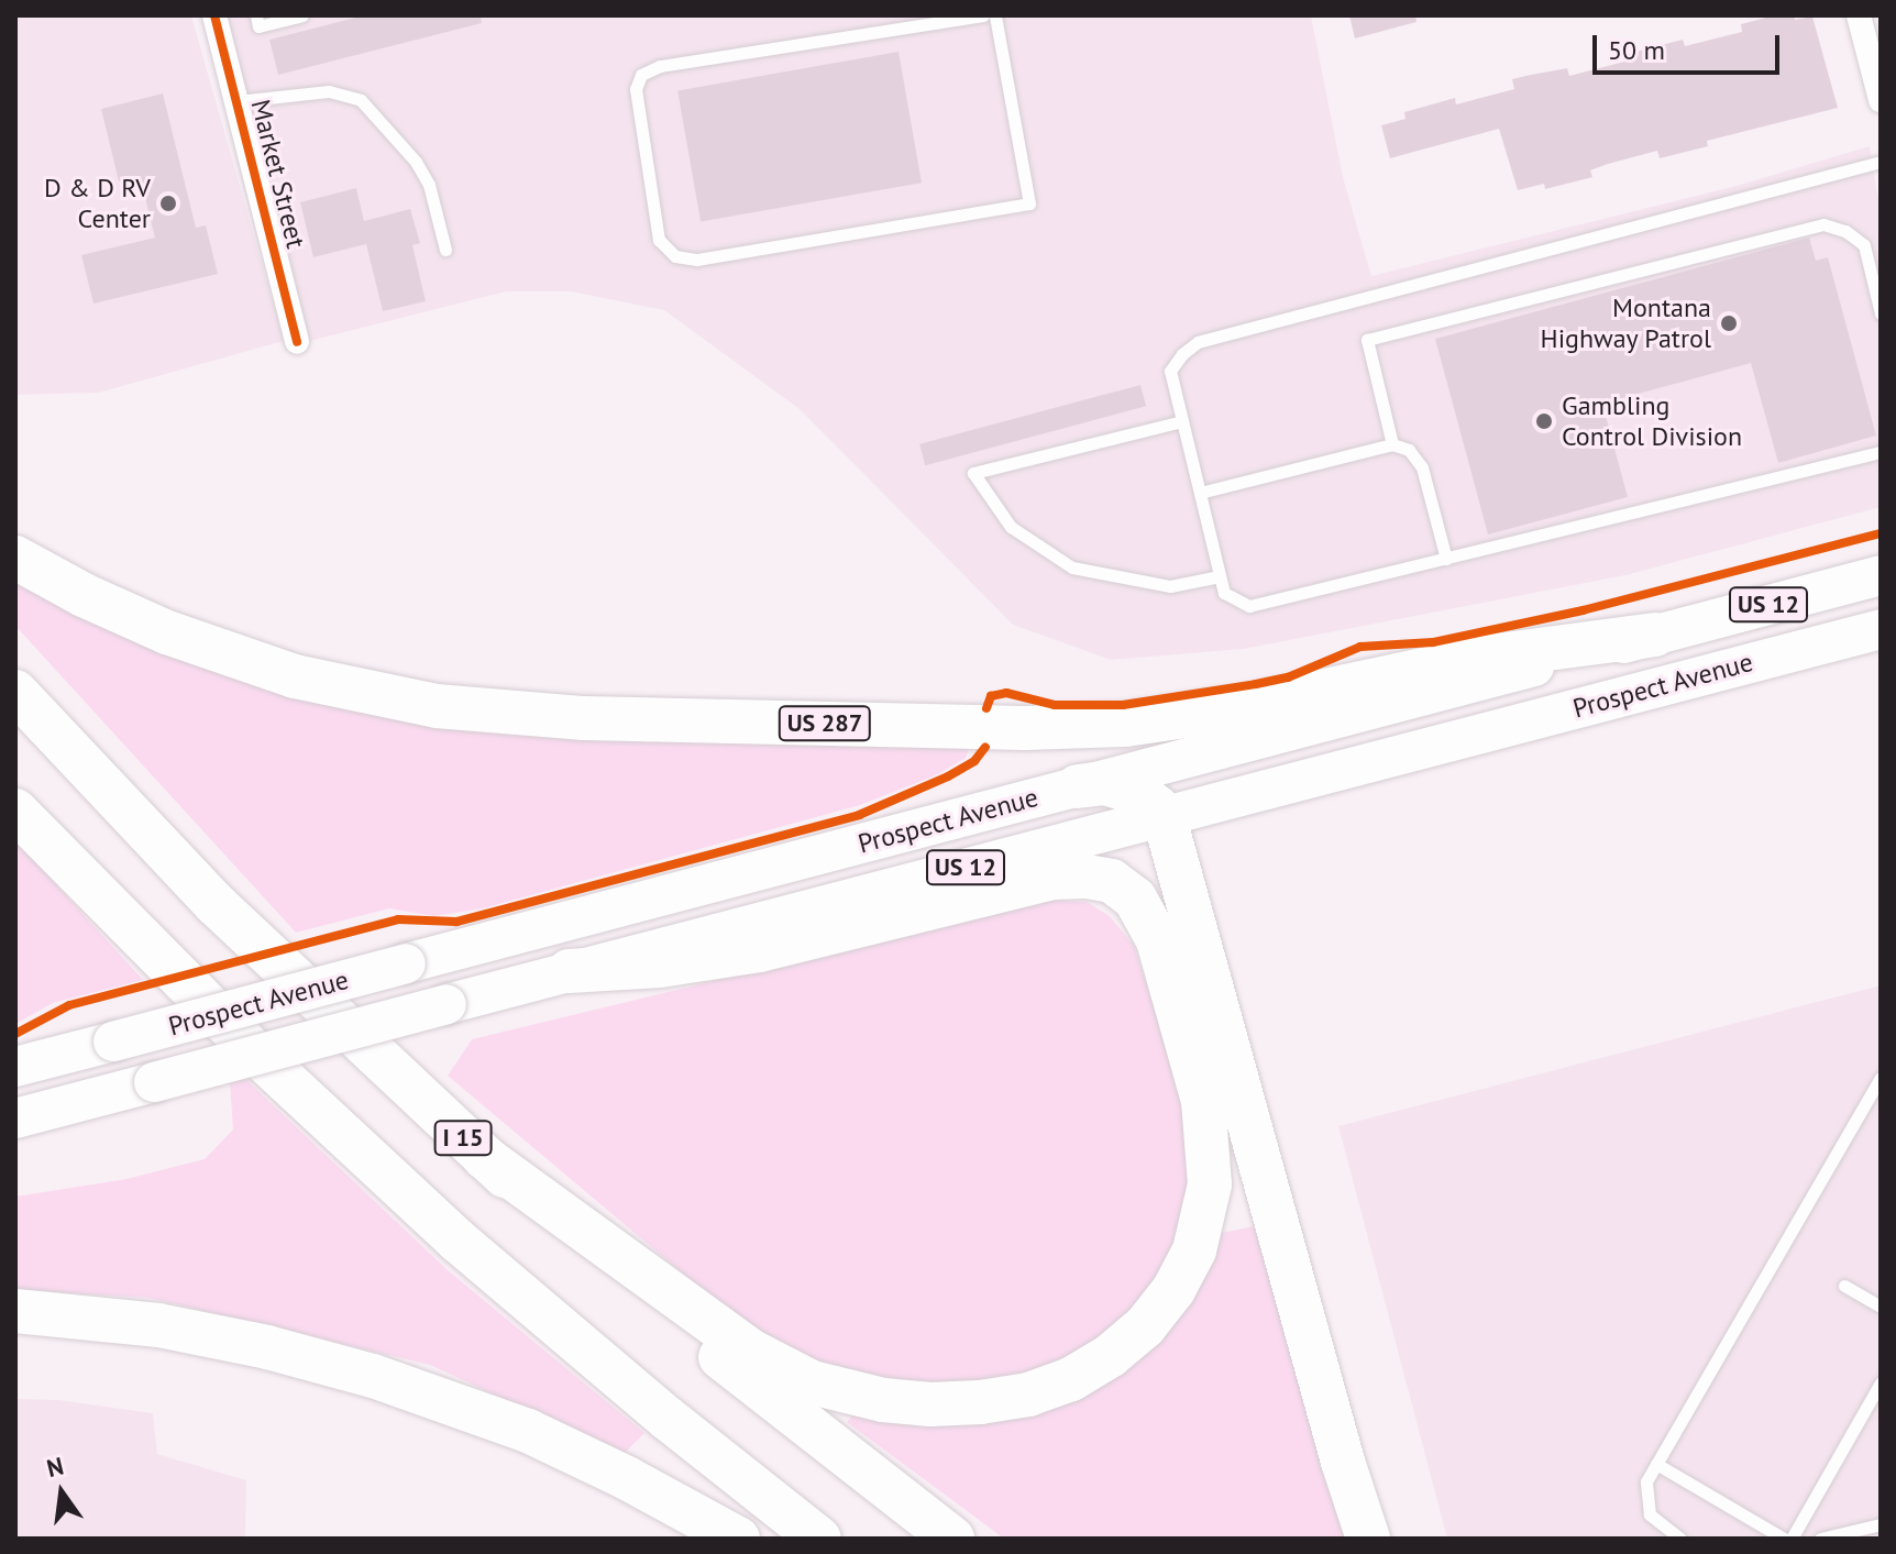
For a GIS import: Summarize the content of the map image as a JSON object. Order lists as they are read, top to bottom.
{
  "streets": {
    "highway": [
      "US 12",
      "Prospect Avenue",
      "US 287",
      "I 15"
    ],
    "street": ["Market Street"]
  },
  "crossings": [
    ["Prospect Avenue", "US 287"]
  ],
  "places": ["D & D RV Center", "Montana Highway Patrol", "Gambling Control Division"],
  "scale_bar": "50 m",
  "north": "top"
}
